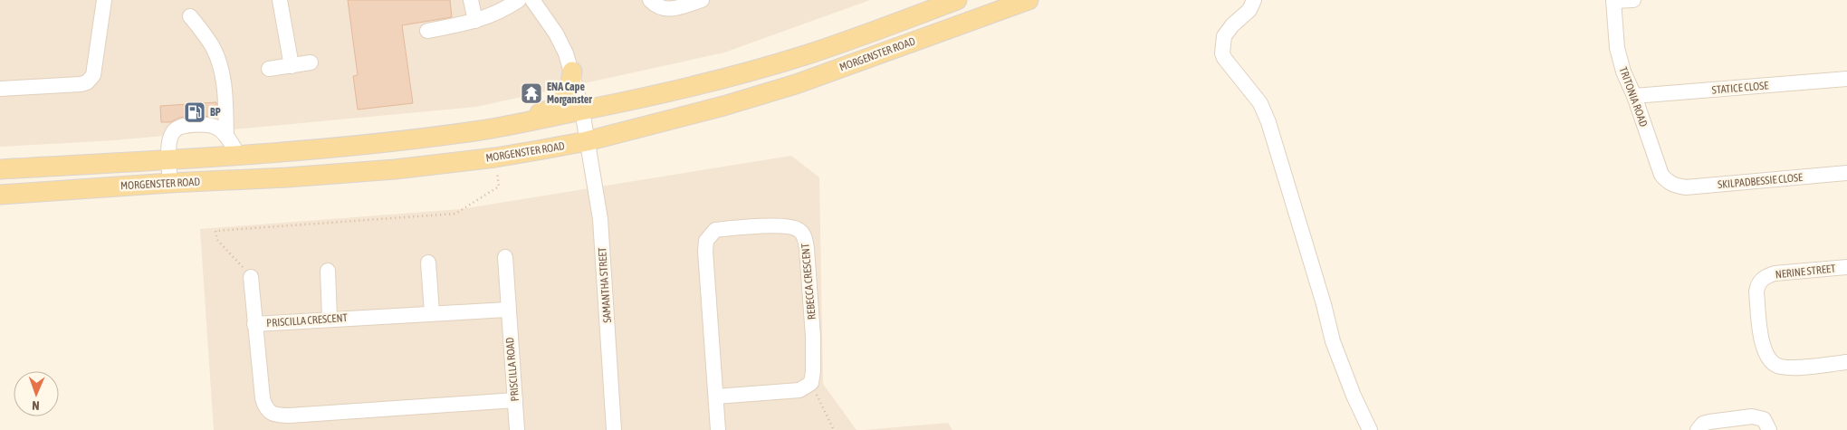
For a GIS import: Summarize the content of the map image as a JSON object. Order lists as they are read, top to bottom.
{
  "streets": {
    "main road": ["MORGENSTER ROAD"],
    "street": [
      "STATICE CLOSE",
      "TRITONIA ROAD",
      "SKILPADBESSIE CLOSE",
      "NERINE STREET",
      "REBECCA CRESCENT",
      "SAMANTHA STREET",
      "PRISCILLA CRESCENT",
      "PRISCILLA ROAD"
    ]
  },
  "crossings": [
    ["MORGENSTER ROAD", "SAMANTHA STREET"],
    ["STATICE CLOSE", "TRITONIA ROAD"],
    ["TRITONIA ROAD", "SKILPADBESSIE CLOSE"],
    ["PRISCILLA CRESCENT", "PRISCILLA ROAD"]
  ],
  "places": {
    "temple": ["ENA Cape Morganster"],
    "fuel station": ["BP"]
  },
  "north": "bottom"
}
